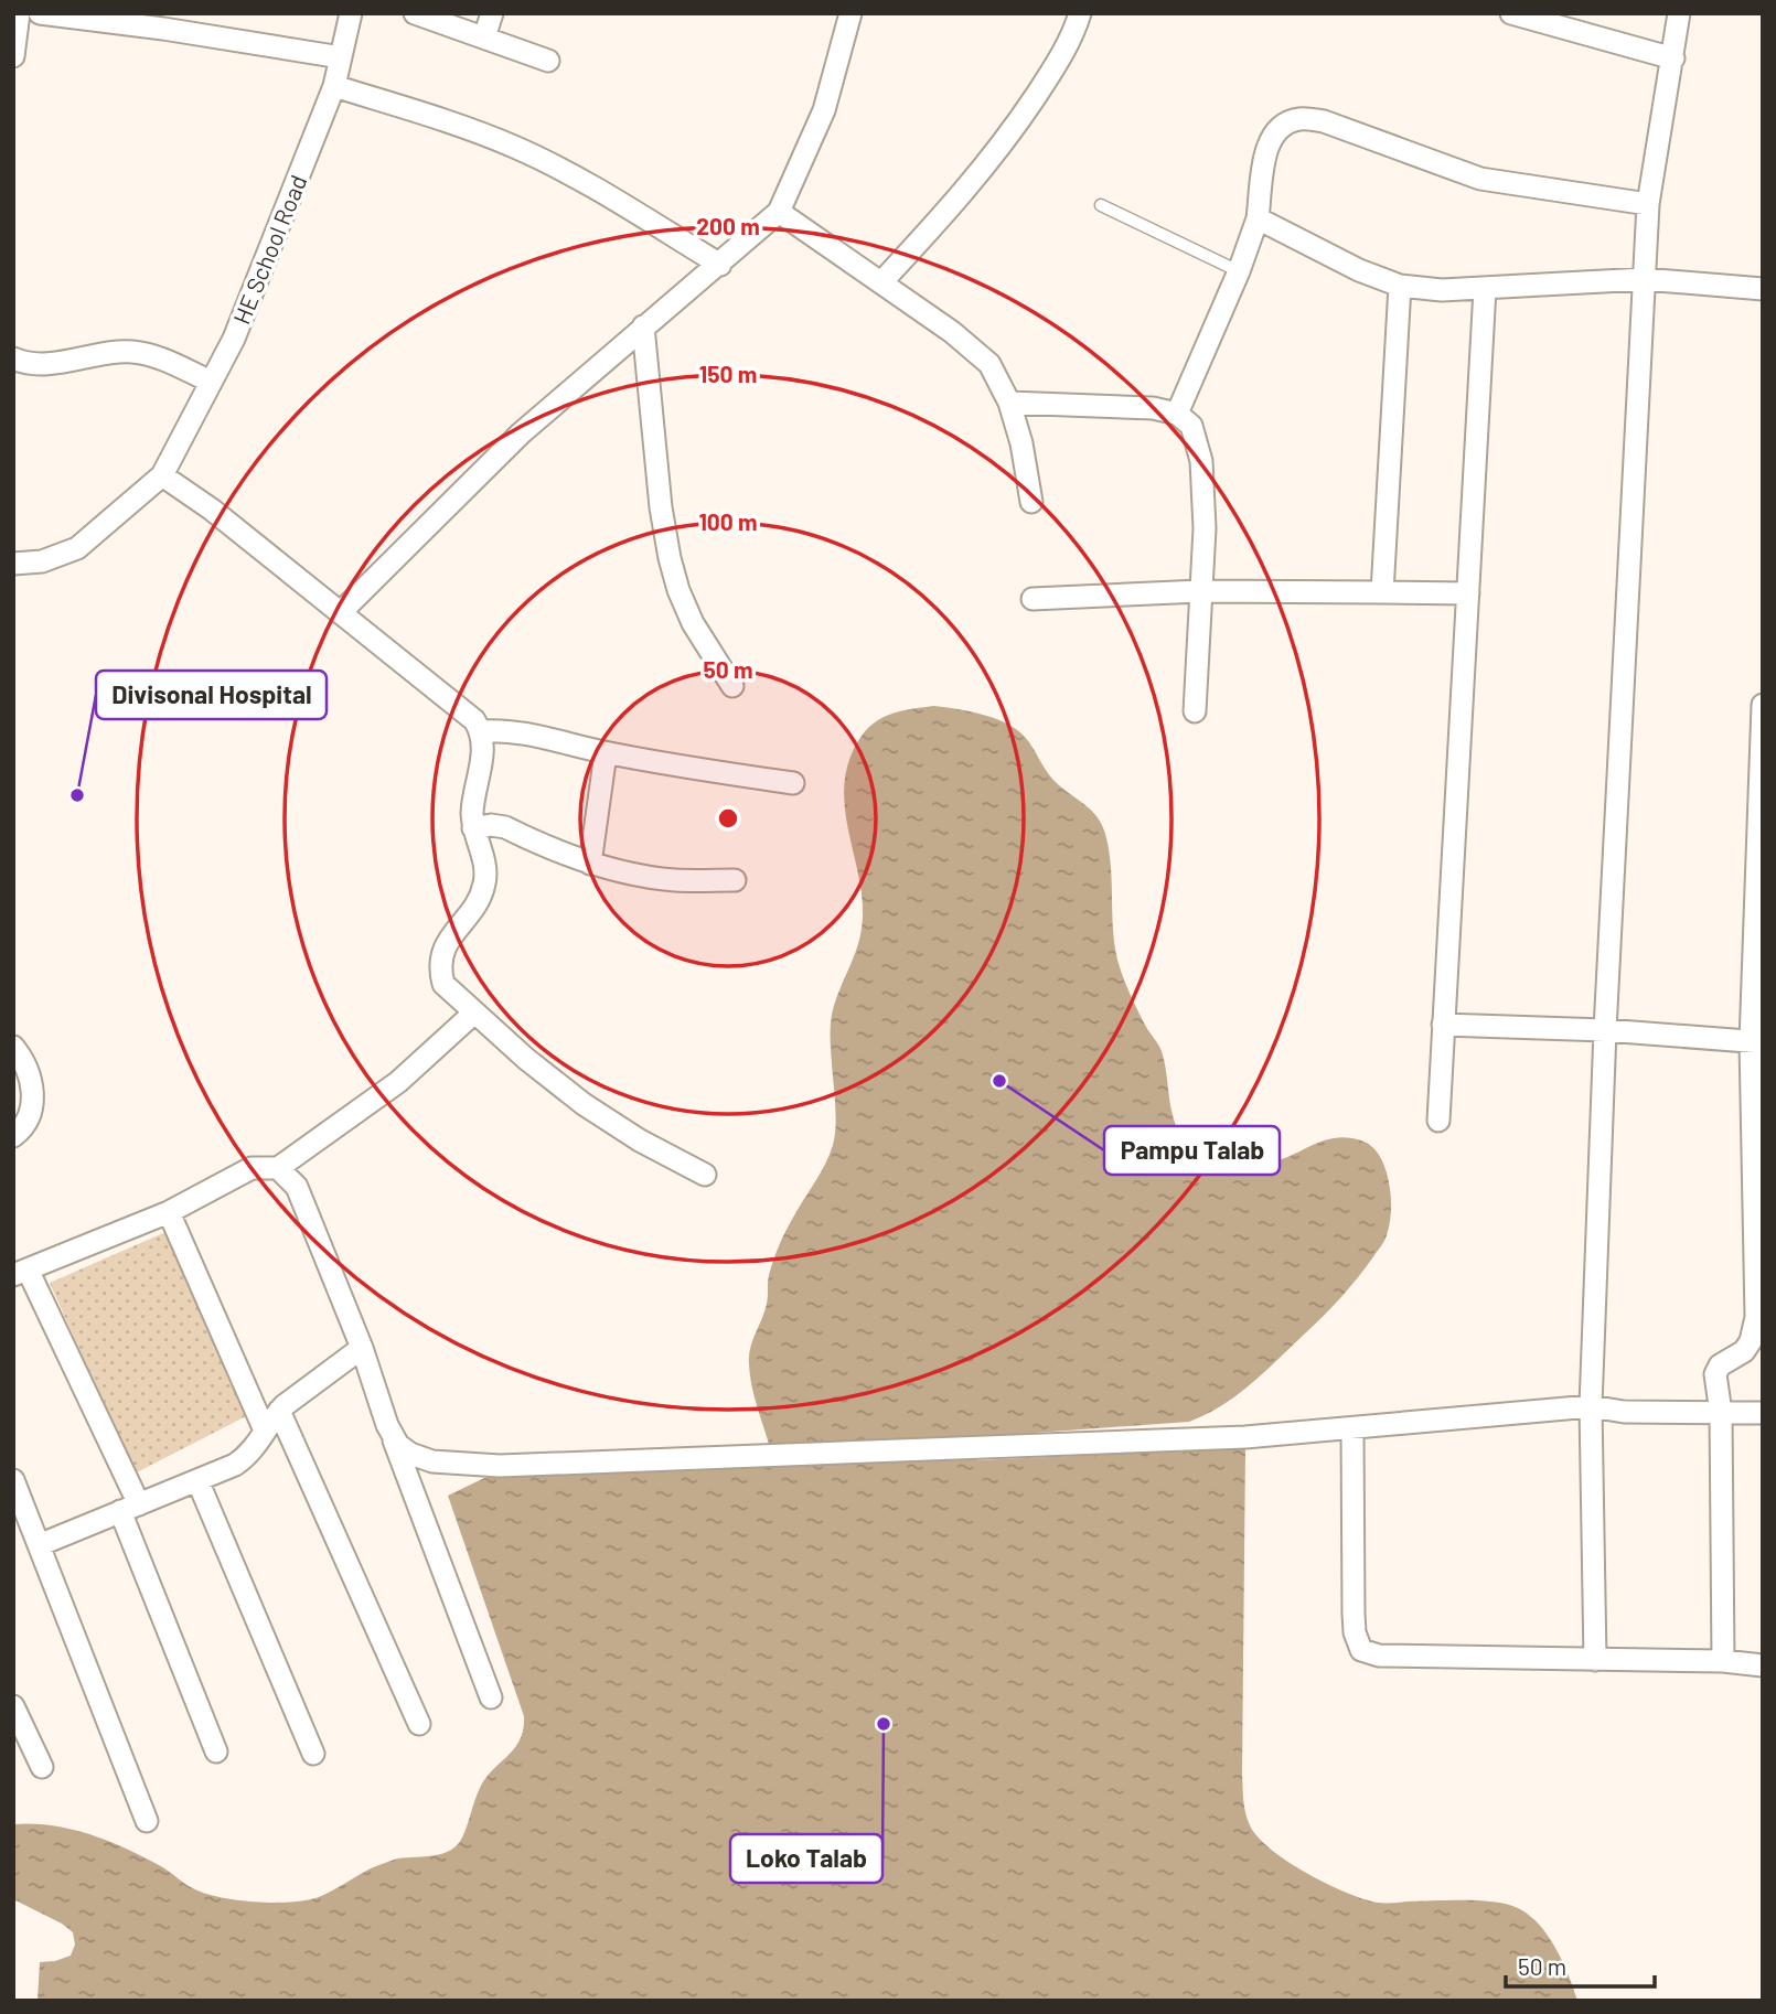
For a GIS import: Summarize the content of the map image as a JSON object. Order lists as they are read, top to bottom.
{
  "streets": {
    "street": ["HE School Road"]
  },
  "places": ["Divisonal Hospital", "Pampu Talab", "Loko Talab"],
  "scale_bar": "50 m",
  "rings": [
    "200 m",
    "150 m",
    "100 m",
    "50 m"
  ]
}
